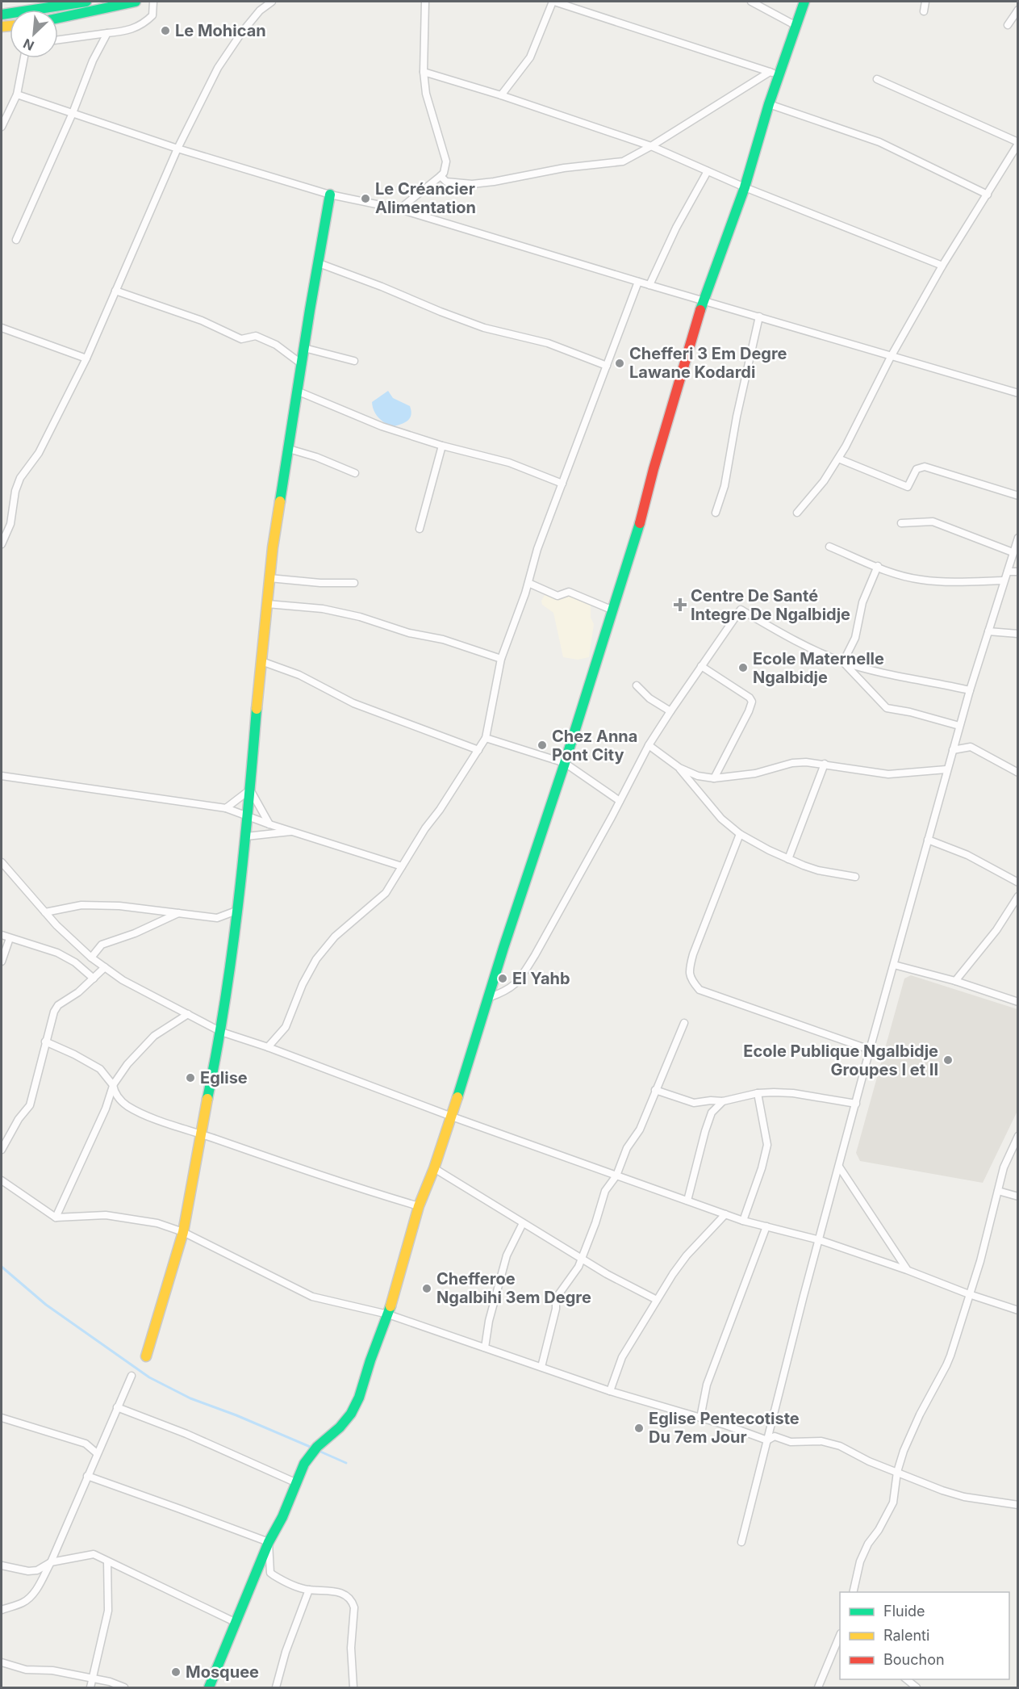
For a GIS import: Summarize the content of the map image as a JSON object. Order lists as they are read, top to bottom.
{
  "places": {
    "other": [
      "Le Mohican",
      "Le Créancier Alimentation",
      "Chefferi 3 Em Degre Lawane Kodardi",
      "Ecole Maternelle Ngalbidje",
      "Chez Anna Pont City",
      "El Yahb",
      "Ecole Publique Ngalbidje Groupes I et II",
      "Eglise",
      "Chefferoe Ngalbihi 3em Degre",
      "Eglise Pentecotiste Du 7em Jour",
      "Mosquee"
    ],
    "health": ["Centre De Santé Integre De Ngalbidje"]
  },
  "legend": ["Fluide", "Ralenti", "Bouchon"],
  "north": "bottom left"
}
